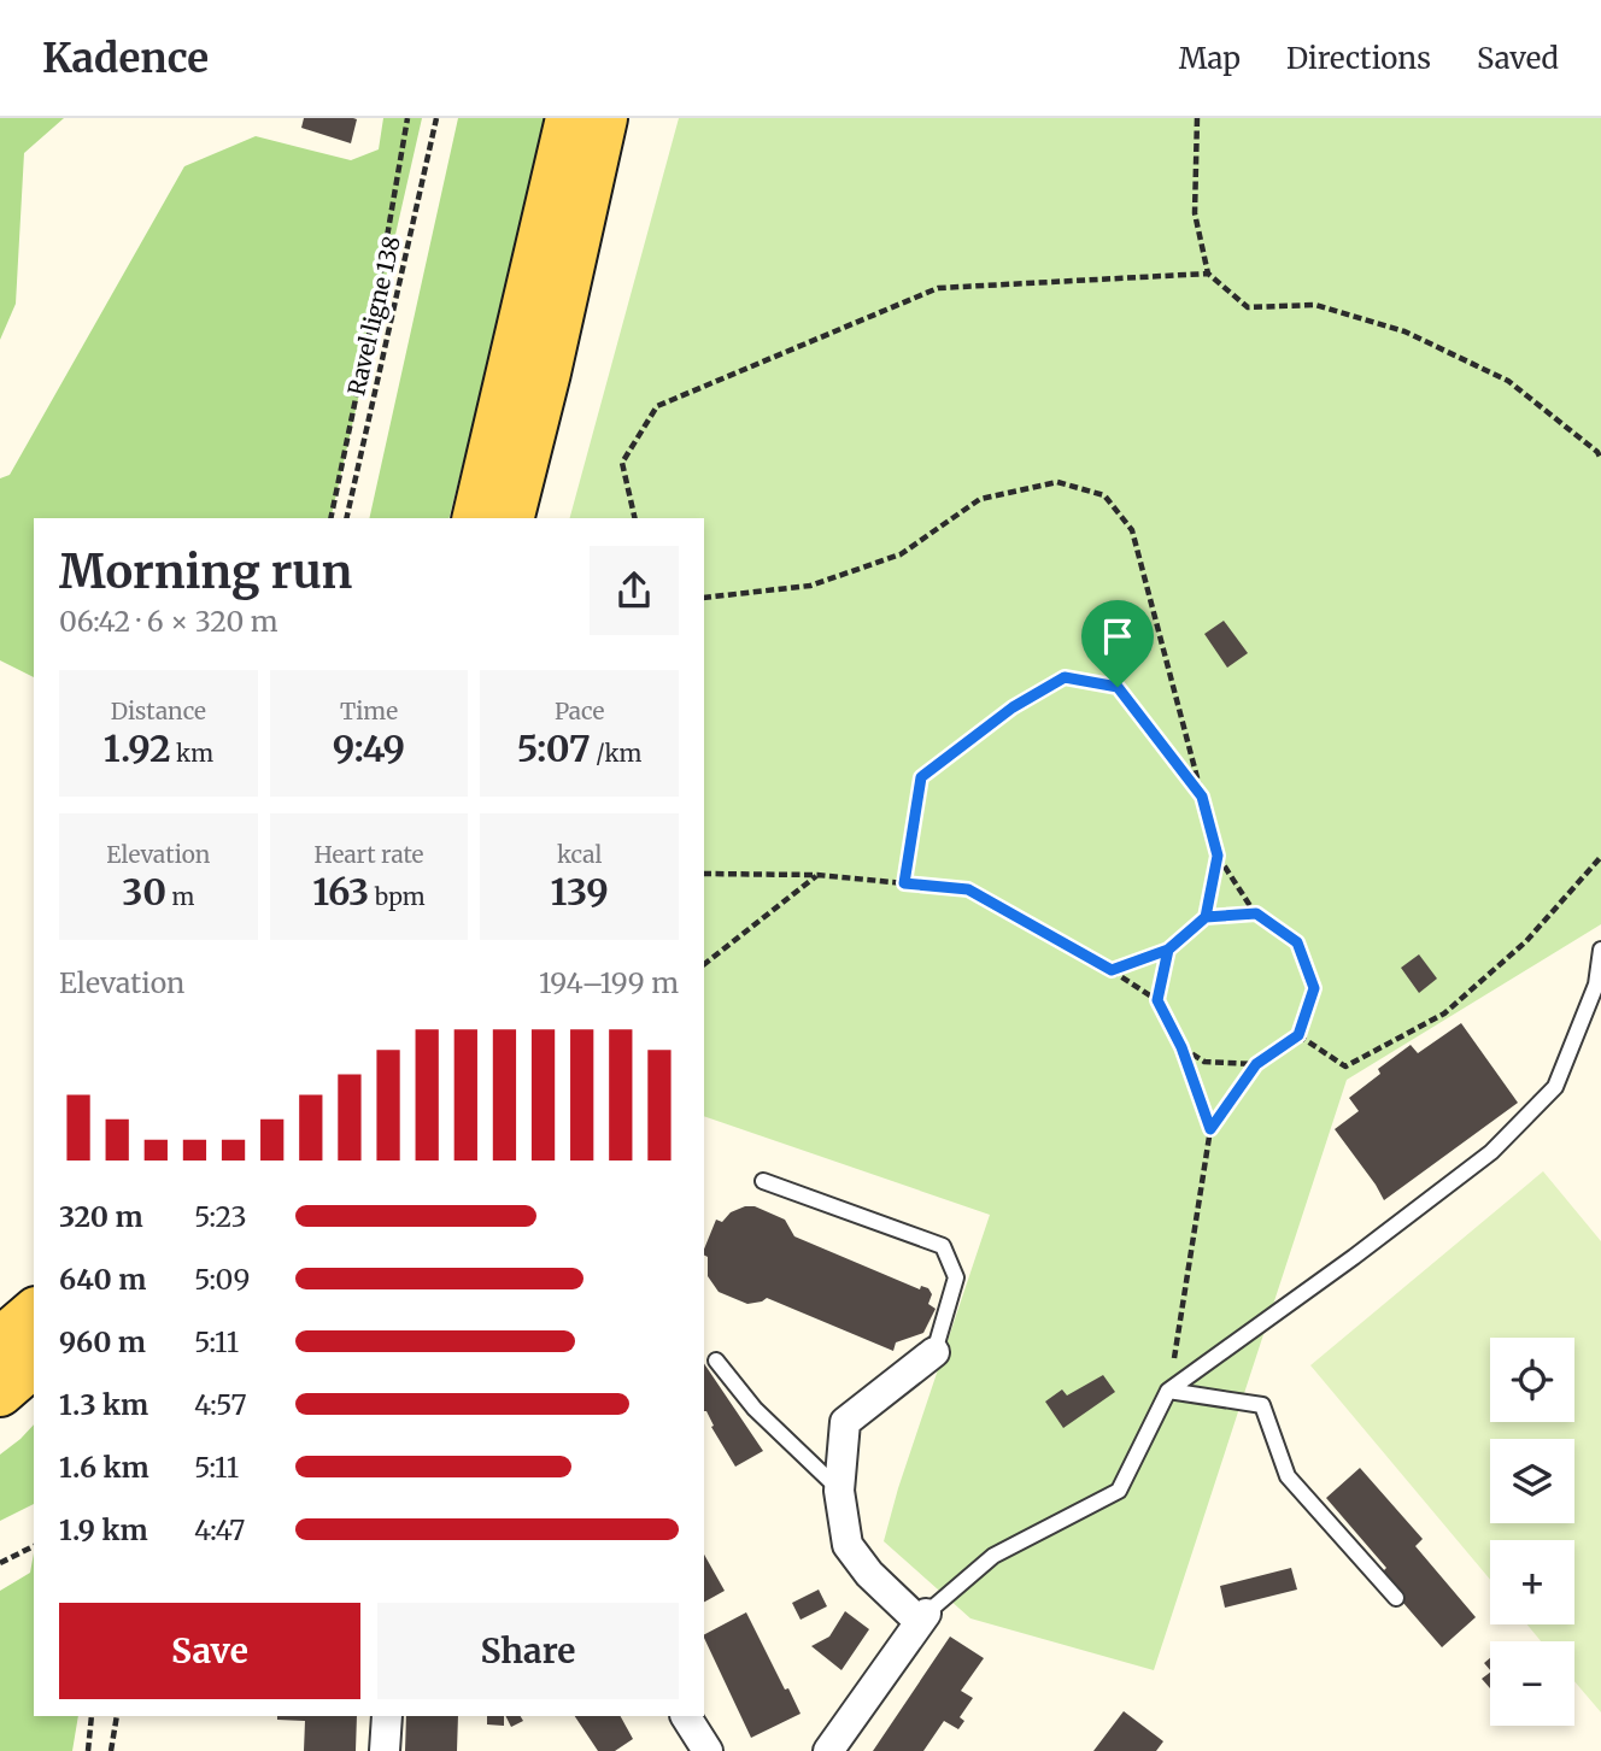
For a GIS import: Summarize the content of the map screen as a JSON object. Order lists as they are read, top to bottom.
{
  "streets": {
    "path": ["Ravel ligne 138"]
  },
  "page": {
    "header": "Kadence",
    "nav": ["Map", "Directions", "Saved"],
    "heading": ["Morning run", "06:42 · 6 × 320 m"],
    "stats": [
      ["Distance", "1.92 km"],
      ["Time", "9:49"],
      ["Pace", "5:07 /km"],
      ["Elevation", "30 m"],
      ["Heart rate", "163 bpm"],
      ["kcal", "139"]
    ],
    "chart": ["Elevation", "194–199 m"],
    "list": [
      {
        "name": "320 m",
        "note": "5:23"
      },
      {
        "name": "640 m",
        "note": "5:09"
      },
      {
        "name": "960 m",
        "note": "5:11"
      },
      {
        "name": "1.3 km",
        "note": "4:57"
      },
      {
        "name": "1.6 km",
        "note": "5:11"
      },
      {
        "name": "1.9 km",
        "note": "4:47"
      }
    ],
    "map_buttons": ["+", "−"],
    "buttons": ["Save", "Share"]
  }
}
